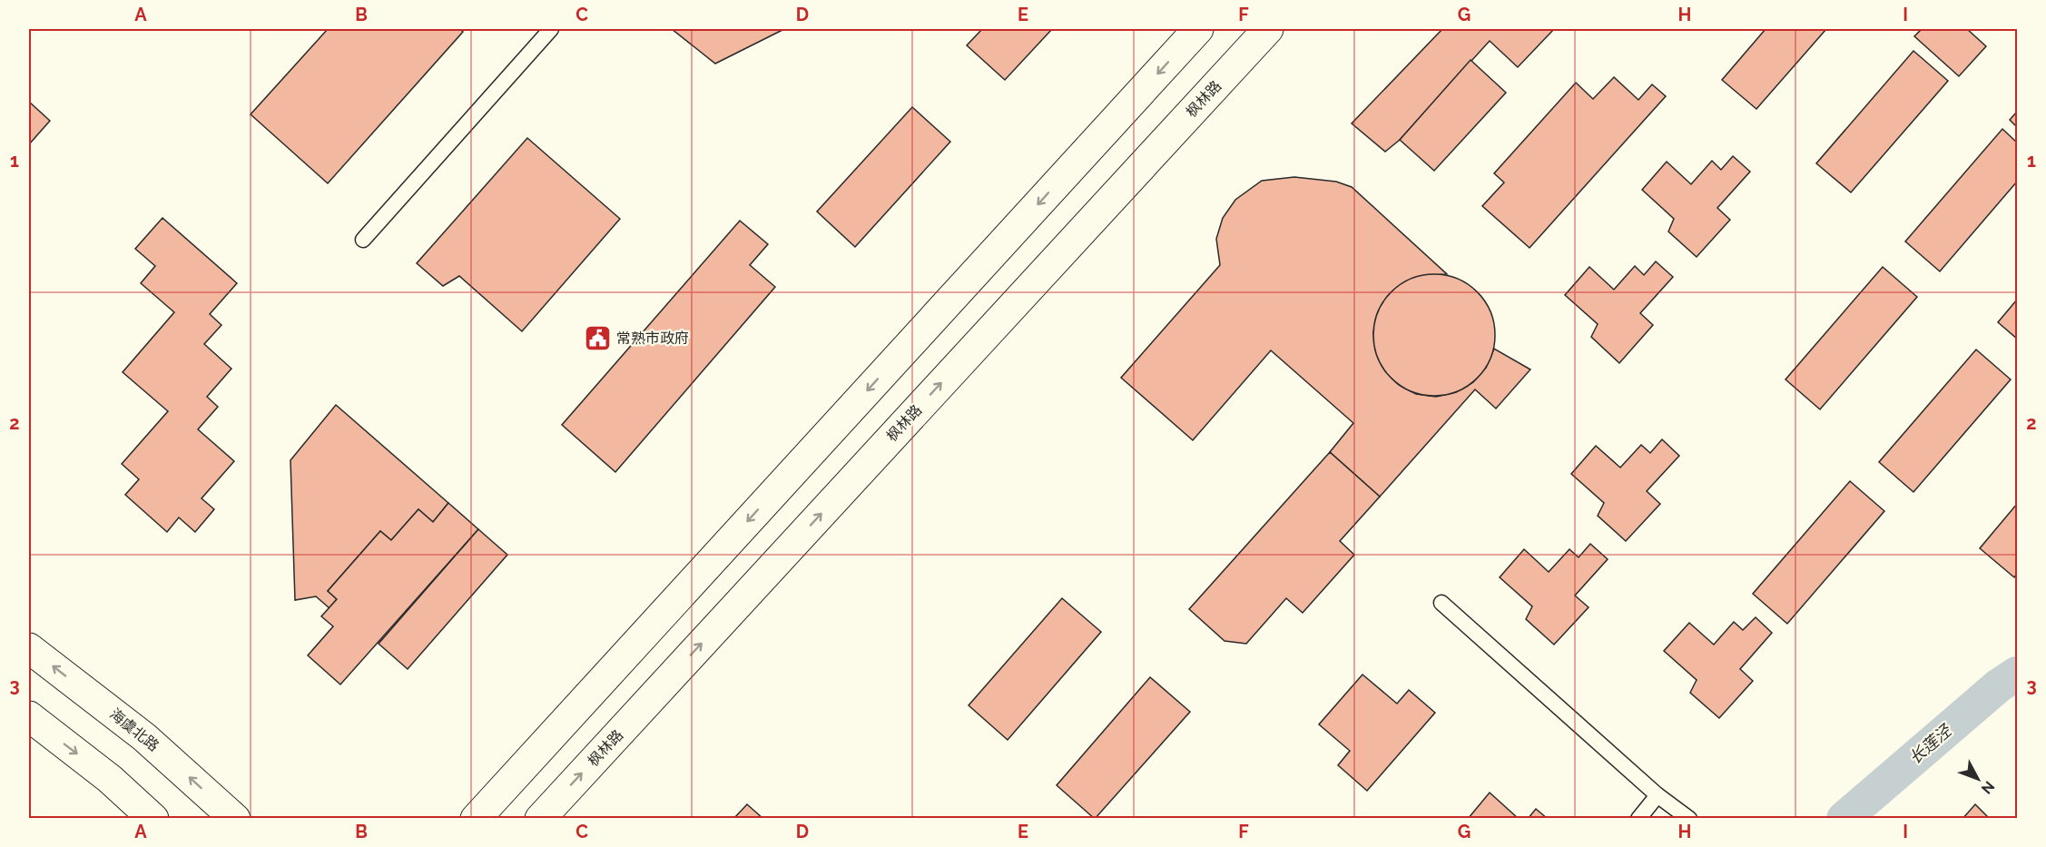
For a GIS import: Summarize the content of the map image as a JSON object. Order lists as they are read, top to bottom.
{
  "streets": {
    "main road": ["枫林路", "海虞北路"]
  },
  "water": ["长莲泾"],
  "places": {
    "public building": ["常熟市政府"]
  },
  "north": "bottom right",
  "grid": {
    "columns": [
      "A",
      "B",
      "C",
      "D",
      "E",
      "F",
      "G",
      "H",
      "I"
    ],
    "rows": ["1", "2", "3"]
  }
}
